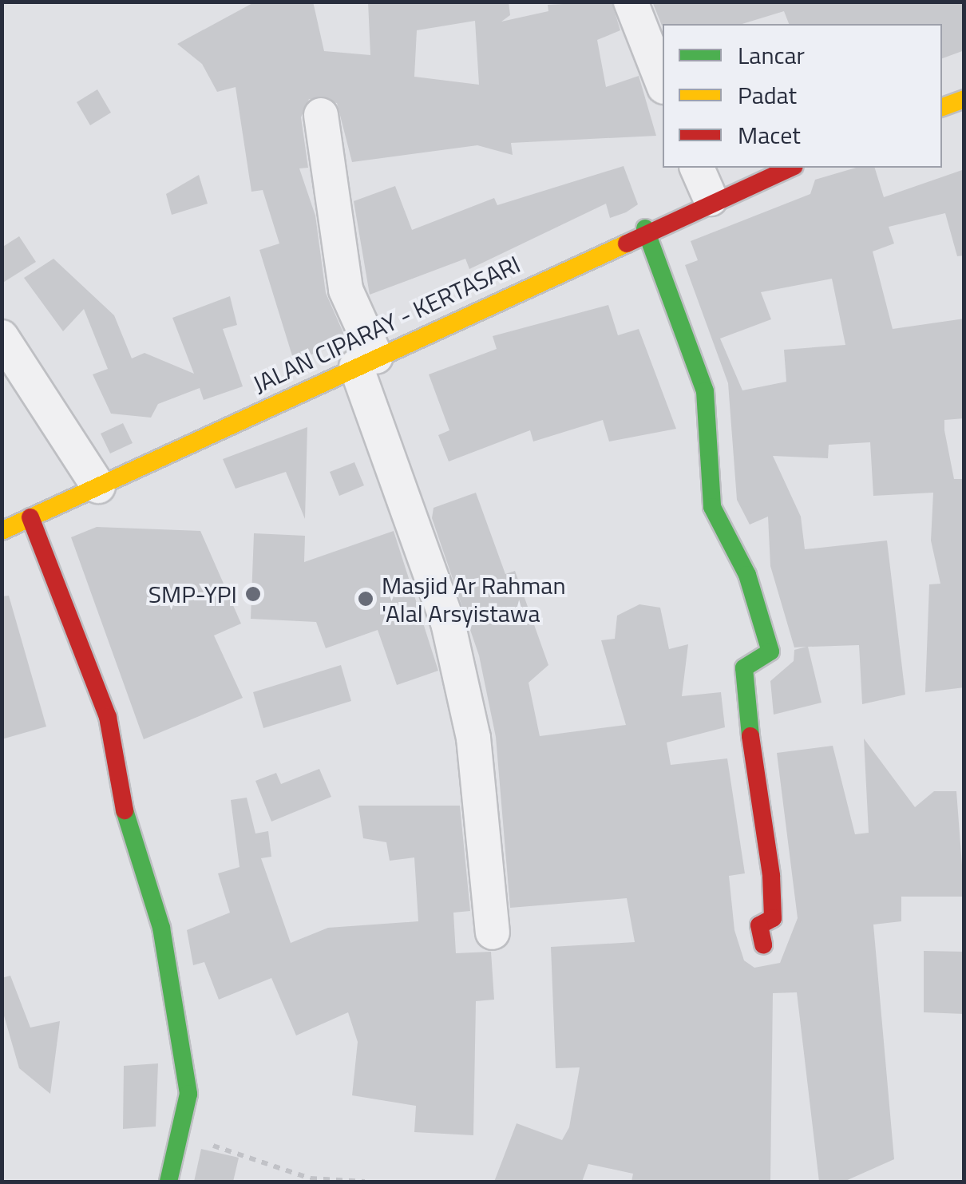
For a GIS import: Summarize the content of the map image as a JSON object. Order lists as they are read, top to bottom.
{
  "streets": {
    "street": ["JALAN CIPARAY - KERTASARI"]
  },
  "places": ["SMP-YPI", "Masjid Ar Rahman 'Alal Arsyistawa"],
  "legend": ["Lancar", "Padat", "Macet"]
}
